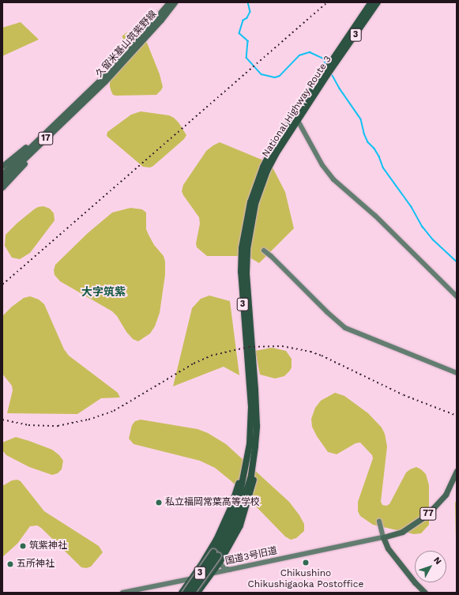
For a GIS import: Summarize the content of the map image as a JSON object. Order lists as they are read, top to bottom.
{
  "streets": {
    "highway": ["3", "National Highway Route 3"],
    "main road": ["久留米基山筑紫野線", "17", "77"],
    "street": ["国道3号旧道"]
  },
  "crossings": [
    ["久留米基山筑紫野線", "17"],
    ["77", "国道3号旧道"]
  ],
  "districts": ["大字筑紫"],
  "places": [
    "私立福岡常葉高等学校",
    "筑紫神社",
    "Chikushino Chikushigaoka Postoffice",
    "五所神社"
  ],
  "north": "top right"
}
